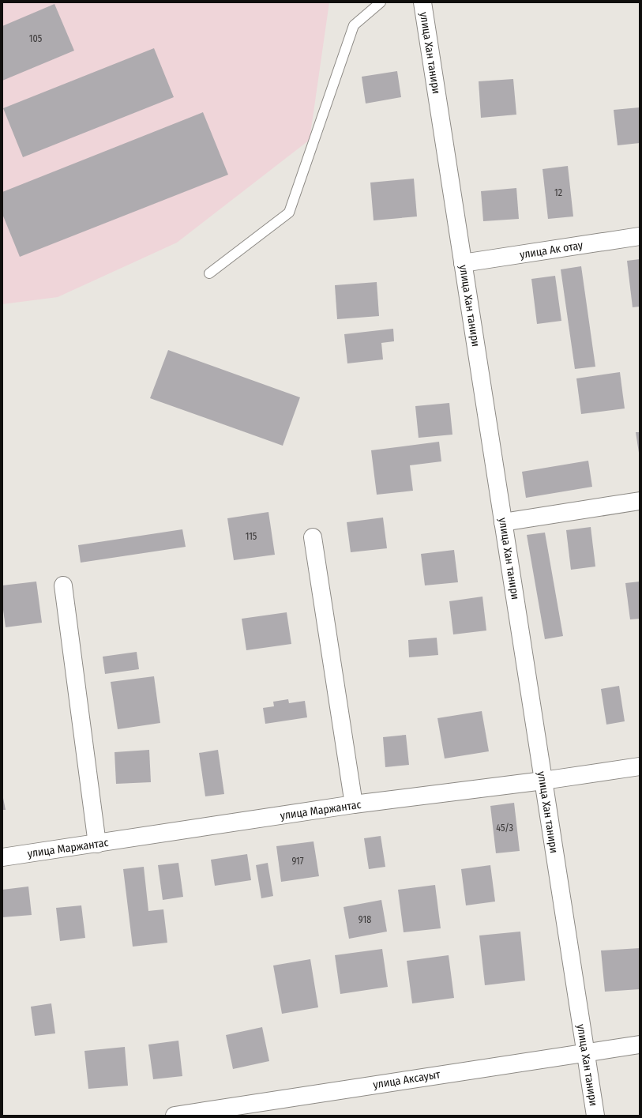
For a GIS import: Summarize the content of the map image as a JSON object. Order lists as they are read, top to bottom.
{
  "streets": {
    "street": [
      "улица Хан танири",
      "улица Ак отау",
      "улица Маржантас",
      "улица Аксауыт"
    ]
  },
  "crossings": [
    ["улица Хан танири", "улица Ак отау"],
    ["улица Хан танири", "улица Маржантас"],
    ["улица Хан танири", "улица Аксауыт"]
  ],
  "house_numbers": [
    "105",
    "12",
    "115",
    "45/3",
    "917",
    "918"
  ]
}
